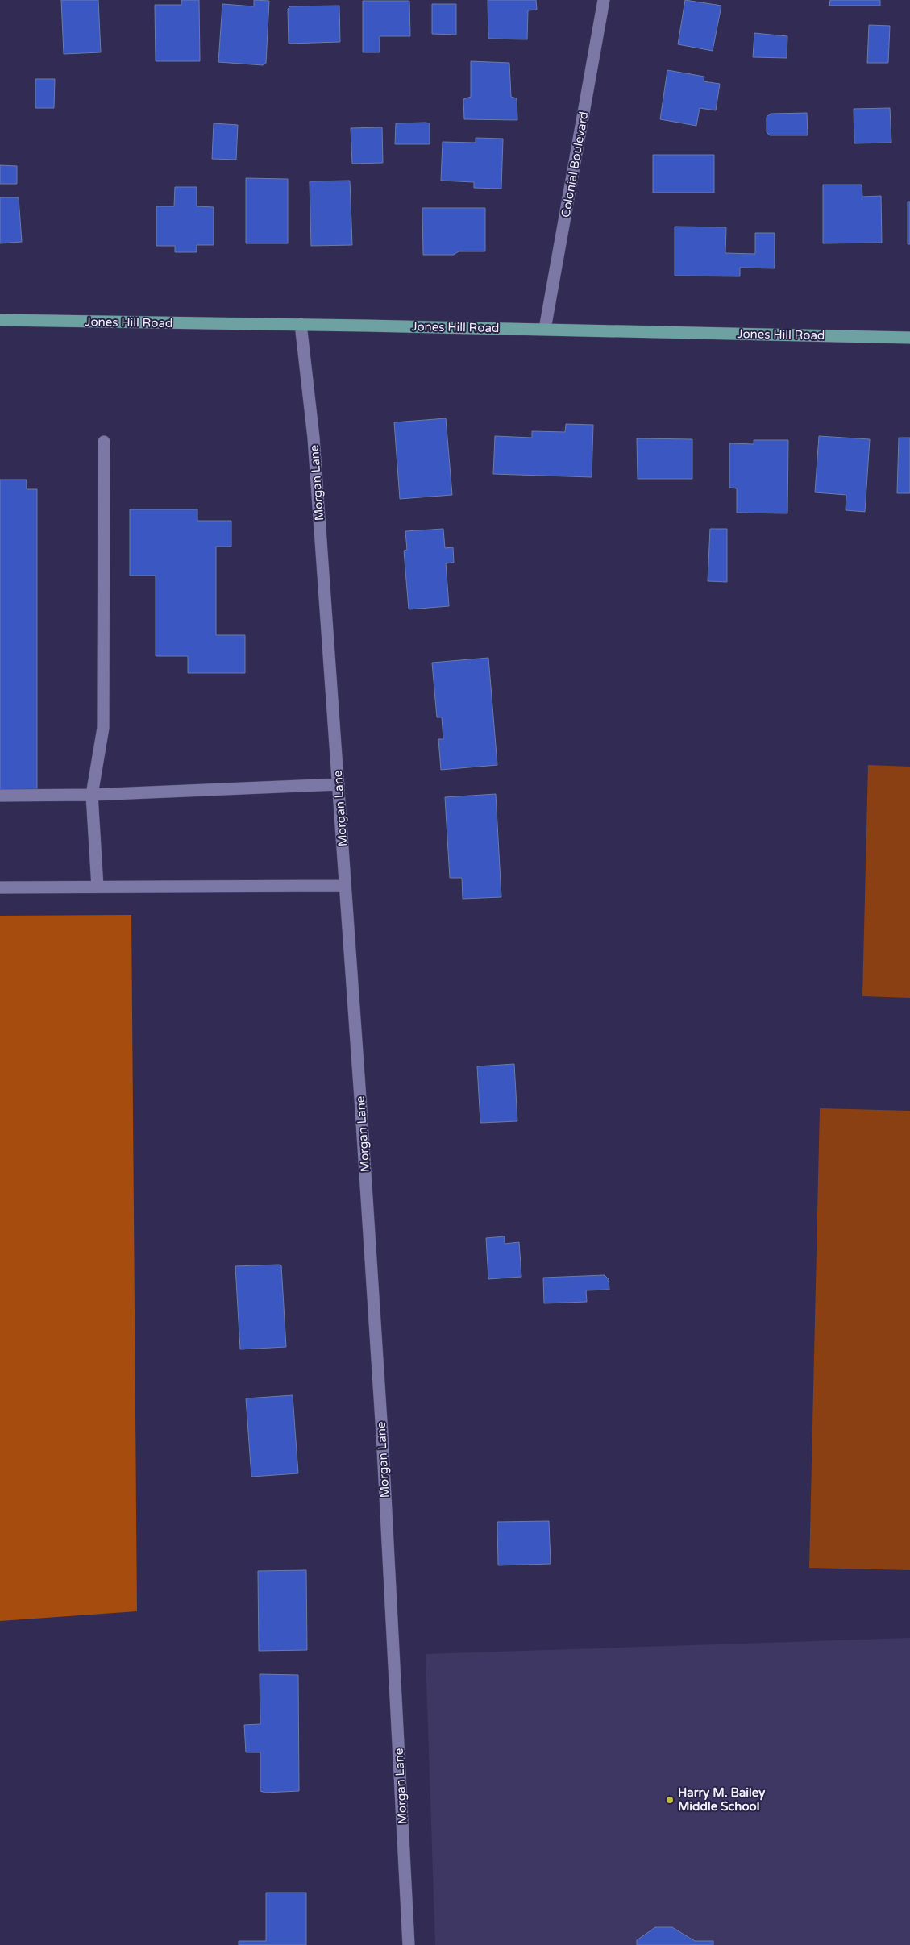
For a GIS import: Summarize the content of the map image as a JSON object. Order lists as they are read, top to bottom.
{
  "streets": {
    "main road": ["Jones Hill Road"],
    "street": ["Colonial Boulevard", "Morgan Lane"]
  },
  "crossings": [
    ["Colonial Boulevard", "Jones Hill Road"],
    ["Jones Hill Road", "Morgan Lane"]
  ],
  "places": ["Harry M. Bailey Middle School"]
}
